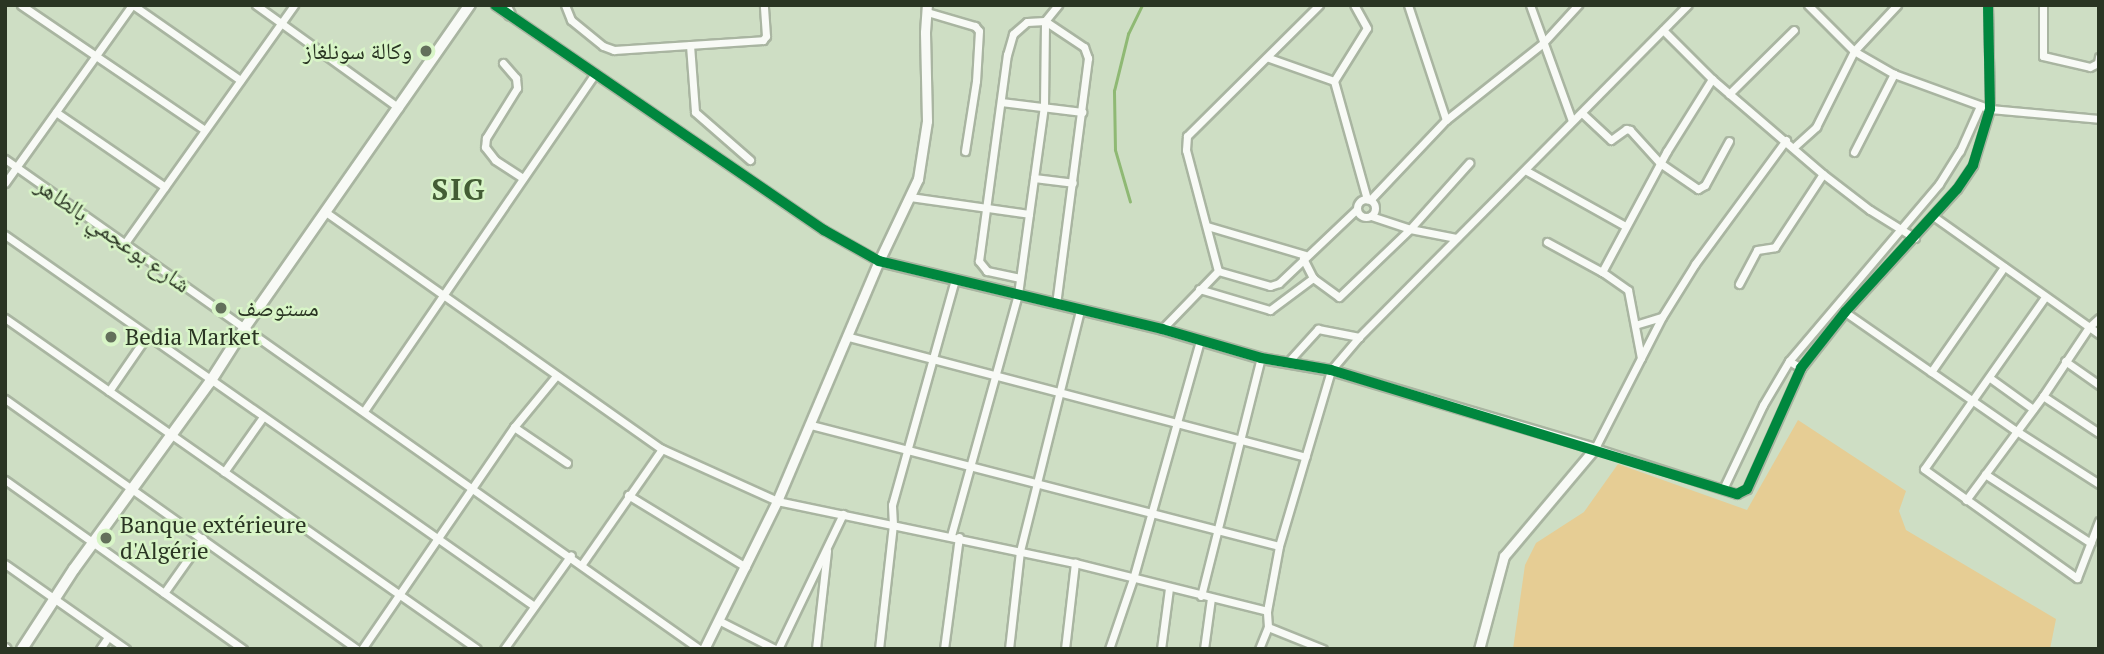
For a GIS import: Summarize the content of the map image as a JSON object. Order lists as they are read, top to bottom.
{
  "streets": {
    "street": ["شارع بوعجمي بالطاهر"]
  },
  "districts": ["SIG"],
  "places": [
    "وكالة سونلغاز",
    "مستوصف",
    "Bedia Market",
    "Banque extérieure d'Algérie"
  ]
}
